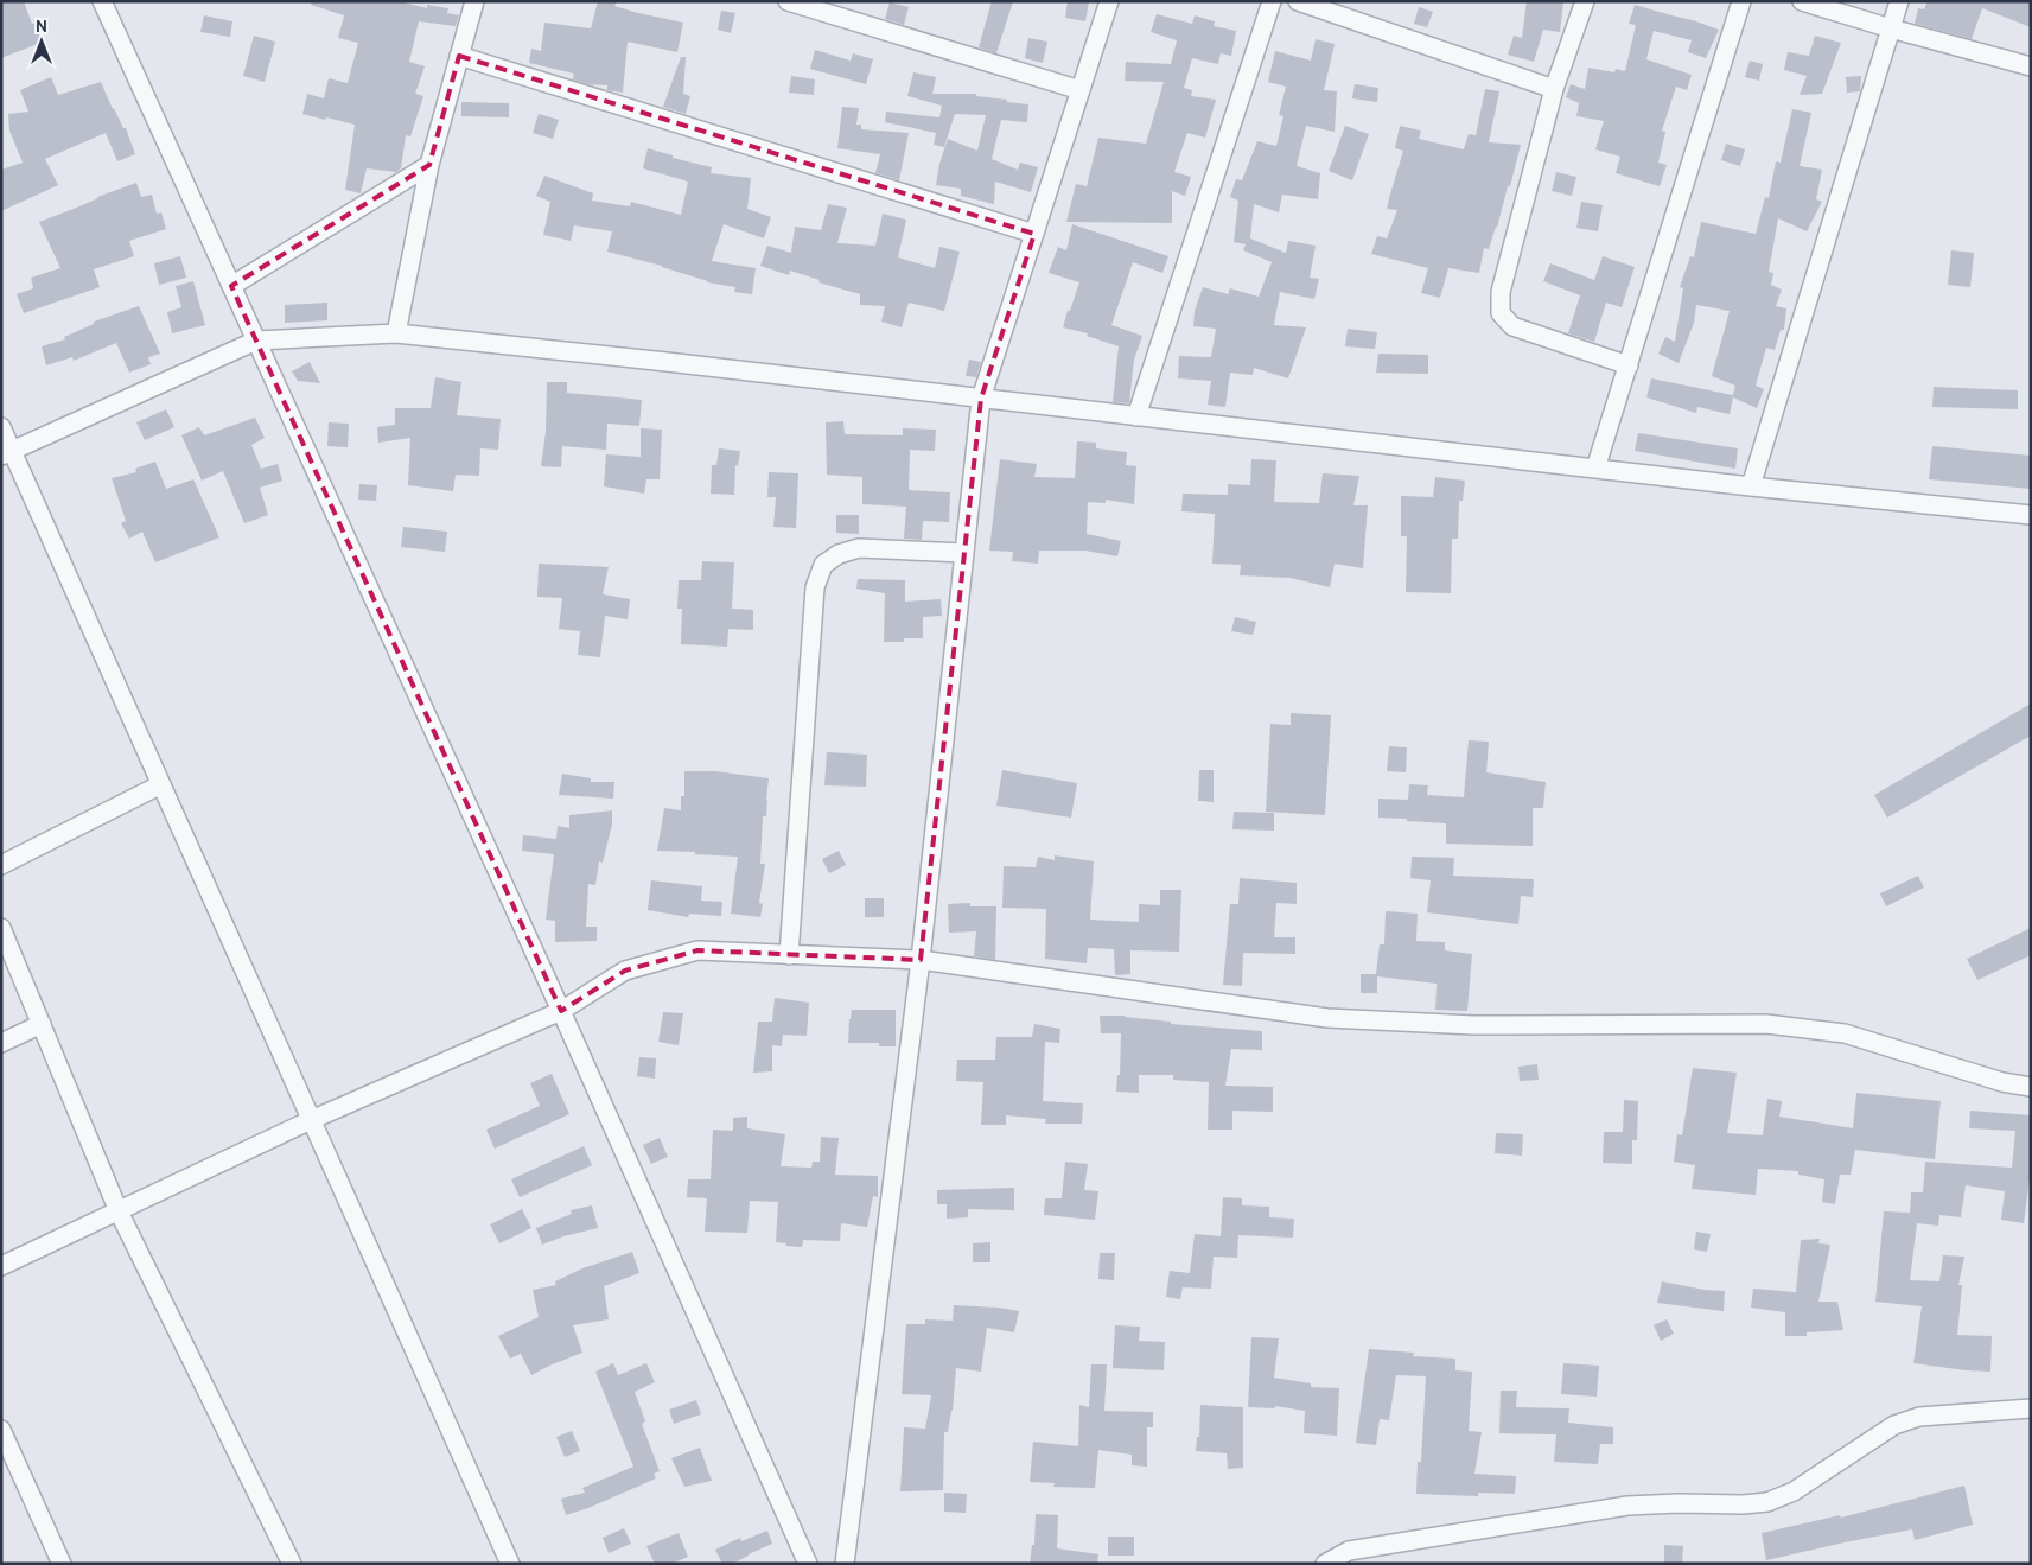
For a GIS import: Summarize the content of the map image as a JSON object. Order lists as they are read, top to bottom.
{
  "north": "top"
}
